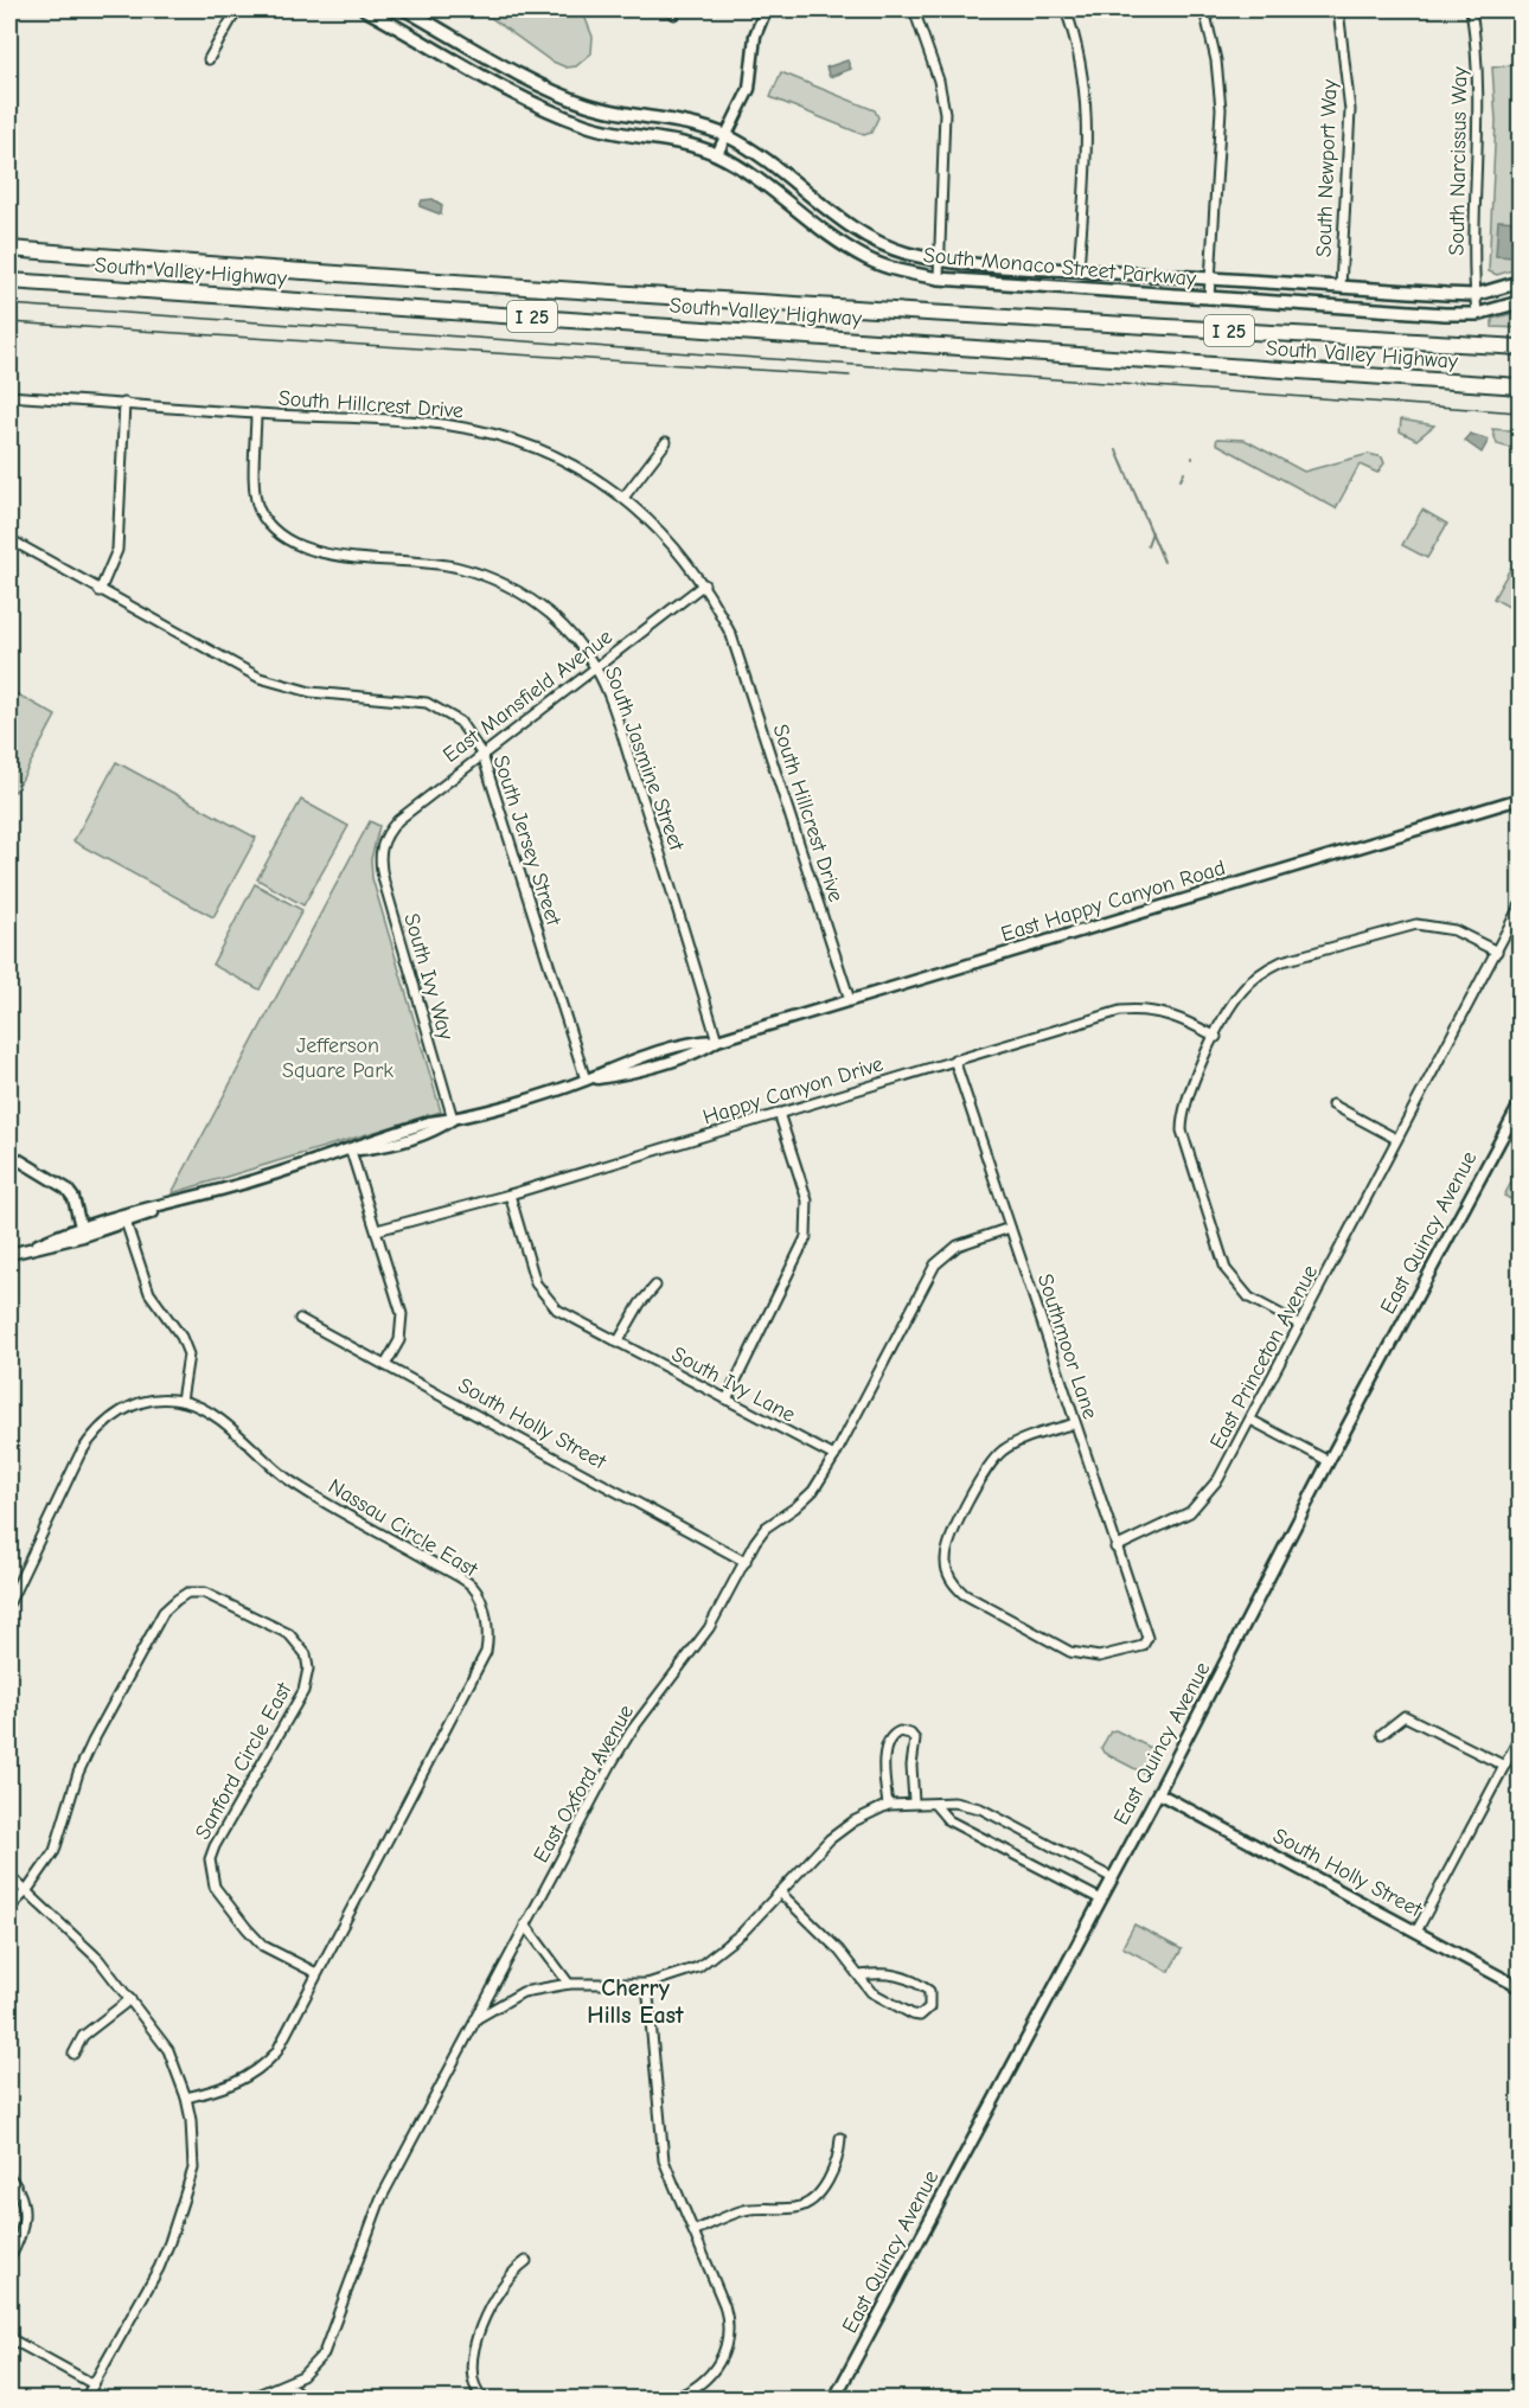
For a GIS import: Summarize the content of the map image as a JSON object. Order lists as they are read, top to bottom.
{
  "streets": {
    "highway": ["South Valley Highway", "I 25"],
    "main road": ["South Monaco Street Parkway"],
    "street": [
      "South Narcissus Way",
      "South Newport Way",
      "South Hillcrest Drive",
      "East Mansfield Avenue",
      "South Jasmine Street",
      "South Jersey Street",
      "East Happy Canyon Road",
      "South Ivy Way",
      "Happy Canyon Drive",
      "East Quincy Avenue",
      "Southmoor Lane",
      "East Princeton Avenue",
      "South Ivy Lane",
      "South Holly Street",
      "Nassau Circle East",
      "Sanford Circle East",
      "East Oxford Avenue"
    ]
  },
  "crossings": [
    ["South Narcissus Way", "South Monaco Street Parkway"],
    ["South Newport Way", "South Monaco Street Parkway"],
    ["South Hillcrest Drive", "East Mansfield Avenue"],
    ["South Hillcrest Drive", "South Jasmine Street"],
    ["South Hillcrest Drive", "East Happy Canyon Road"],
    ["East Mansfield Avenue", "South Jasmine Street"],
    ["East Mansfield Avenue", "South Jersey Street"],
    ["East Mansfield Avenue", "South Ivy Way"],
    ["South Jasmine Street", "East Happy Canyon Road"],
    ["South Jersey Street", "East Happy Canyon Road"],
    ["East Happy Canyon Road", "South Ivy Way"],
    ["Happy Canyon Drive", "Southmoor Lane"],
    ["Happy Canyon Drive", "South Ivy Lane"],
    ["East Quincy Avenue", "South Holly Street"],
    ["Southmoor Lane", "East Princeton Avenue"],
    ["Southmoor Lane", "East Oxford Avenue"],
    ["South Ivy Lane", "East Oxford Avenue"],
    ["South Holly Street", "East Oxford Avenue"],
    ["Nassau Circle East", "Sanford Circle East"]
  ],
  "districts": ["Cherry Hills East"],
  "parks": ["Jefferson Square Park"]
}
